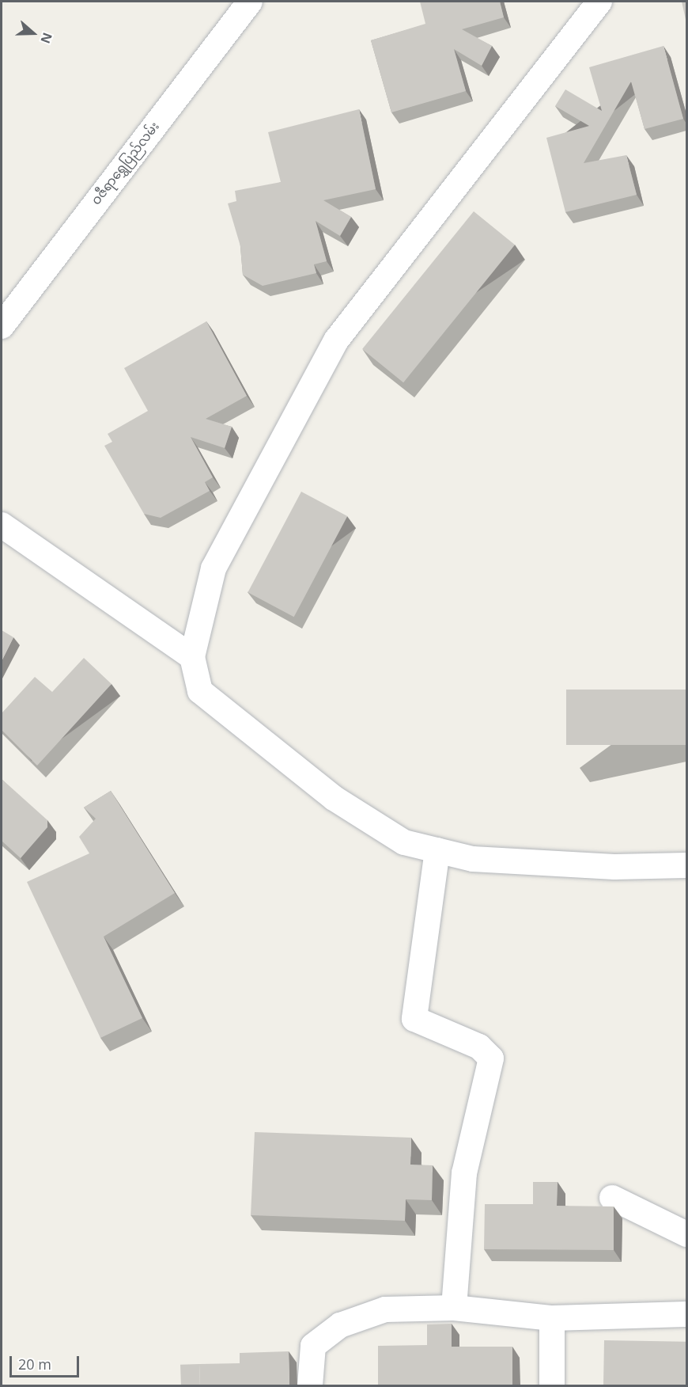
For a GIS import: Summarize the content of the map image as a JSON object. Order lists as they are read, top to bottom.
{
  "streets": {
    "street": ["ဝဇီရာရွှေပြည်လမ်း"]
  },
  "scale_bar": "20 m",
  "north": "right"
}
